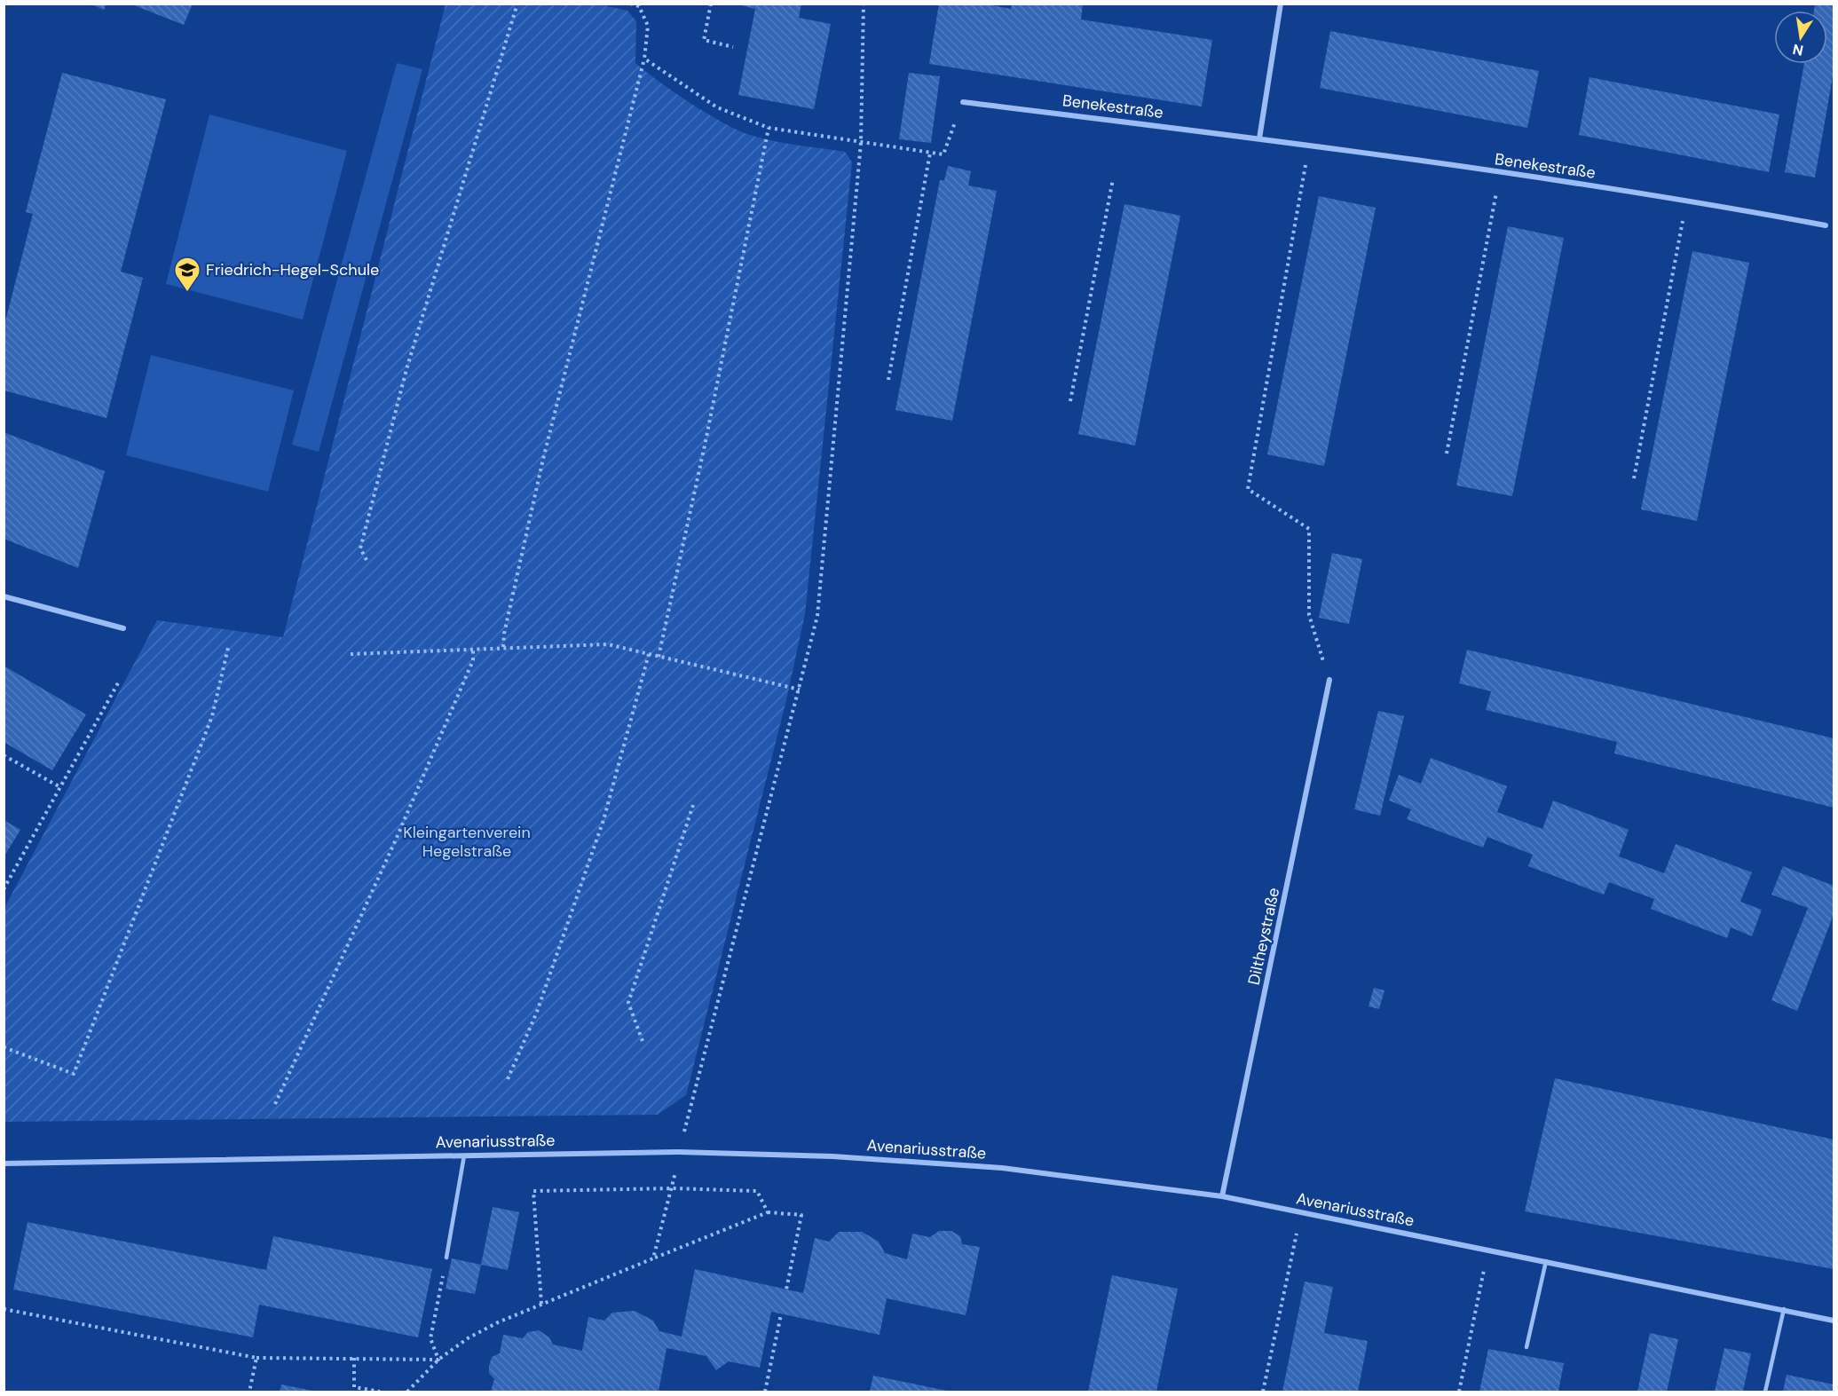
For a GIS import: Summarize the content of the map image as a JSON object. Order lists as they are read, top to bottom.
{
  "streets": {
    "street": ["Benekestraße", "Diltheystraße", "Avenariusstraße"]
  },
  "crossings": [
    ["Diltheystraße", "Avenariusstraße"]
  ],
  "parks": ["Kleingartenverein Hegelstraße"],
  "places": {
    "school or university": ["Friedrich-Hegel-Schule"]
  },
  "north": "bottom"
}
